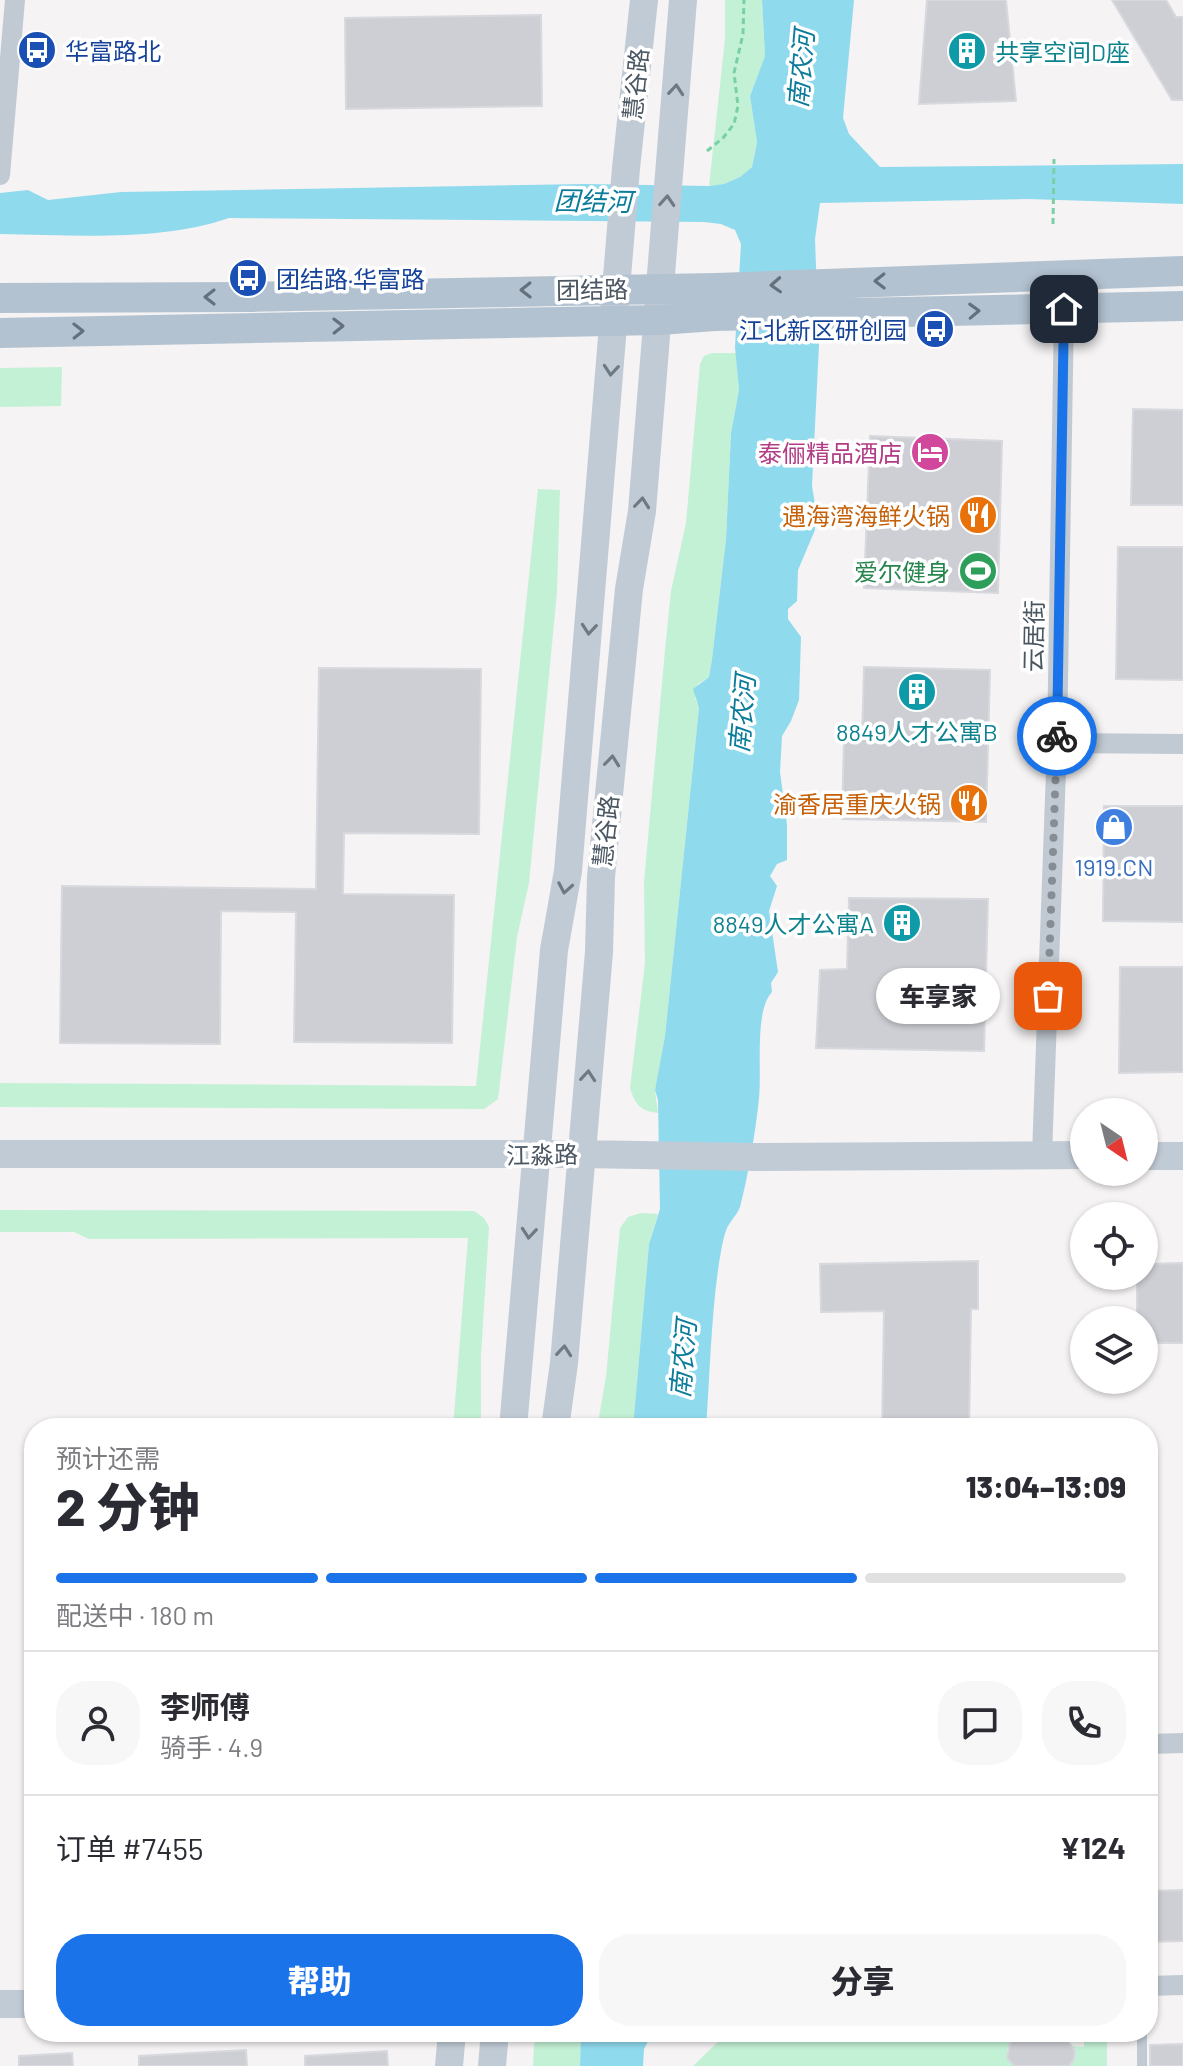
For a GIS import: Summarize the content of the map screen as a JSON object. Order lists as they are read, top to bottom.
{
  "streets": {
    "main road": ["慧谷路", "团结路", "江淼路"],
    "street": ["云居街"]
  },
  "crossings": [
    ["慧谷路", "团结路"],
    ["慧谷路", "江淼路"],
    ["团结路", "云居街"],
    ["云居街", "江淼路"]
  ],
  "water": ["南农河", "团结河"],
  "places": {
    "bus stop": ["华富路北", "团结路·华富路", "江北新区研创园"],
    "building": ["共享空间D座", "8849人才公寓B", "8849人才公寓A"],
    "hotel": ["泰俪精品酒店"],
    "restaurant": ["遇海湾海鲜火锅", "渝香居重庆火锅"],
    "sports": ["爱尔健身"],
    "shop": ["1919.CN"],
    "other": ["车享家"]
  },
  "north": "bottom right",
  "page": {
    "bubble": "车享家",
    "heading": ["2 分钟", "预计还需", "13:04–13:09"],
    "panel": [
      "李师傅",
      "骑手 · 4.9",
      "订单 #7455",
      "¥124"
    ],
    "bar": "配送中 · 180 m",
    "buttons": ["帮助", "分享"]
  }
}
